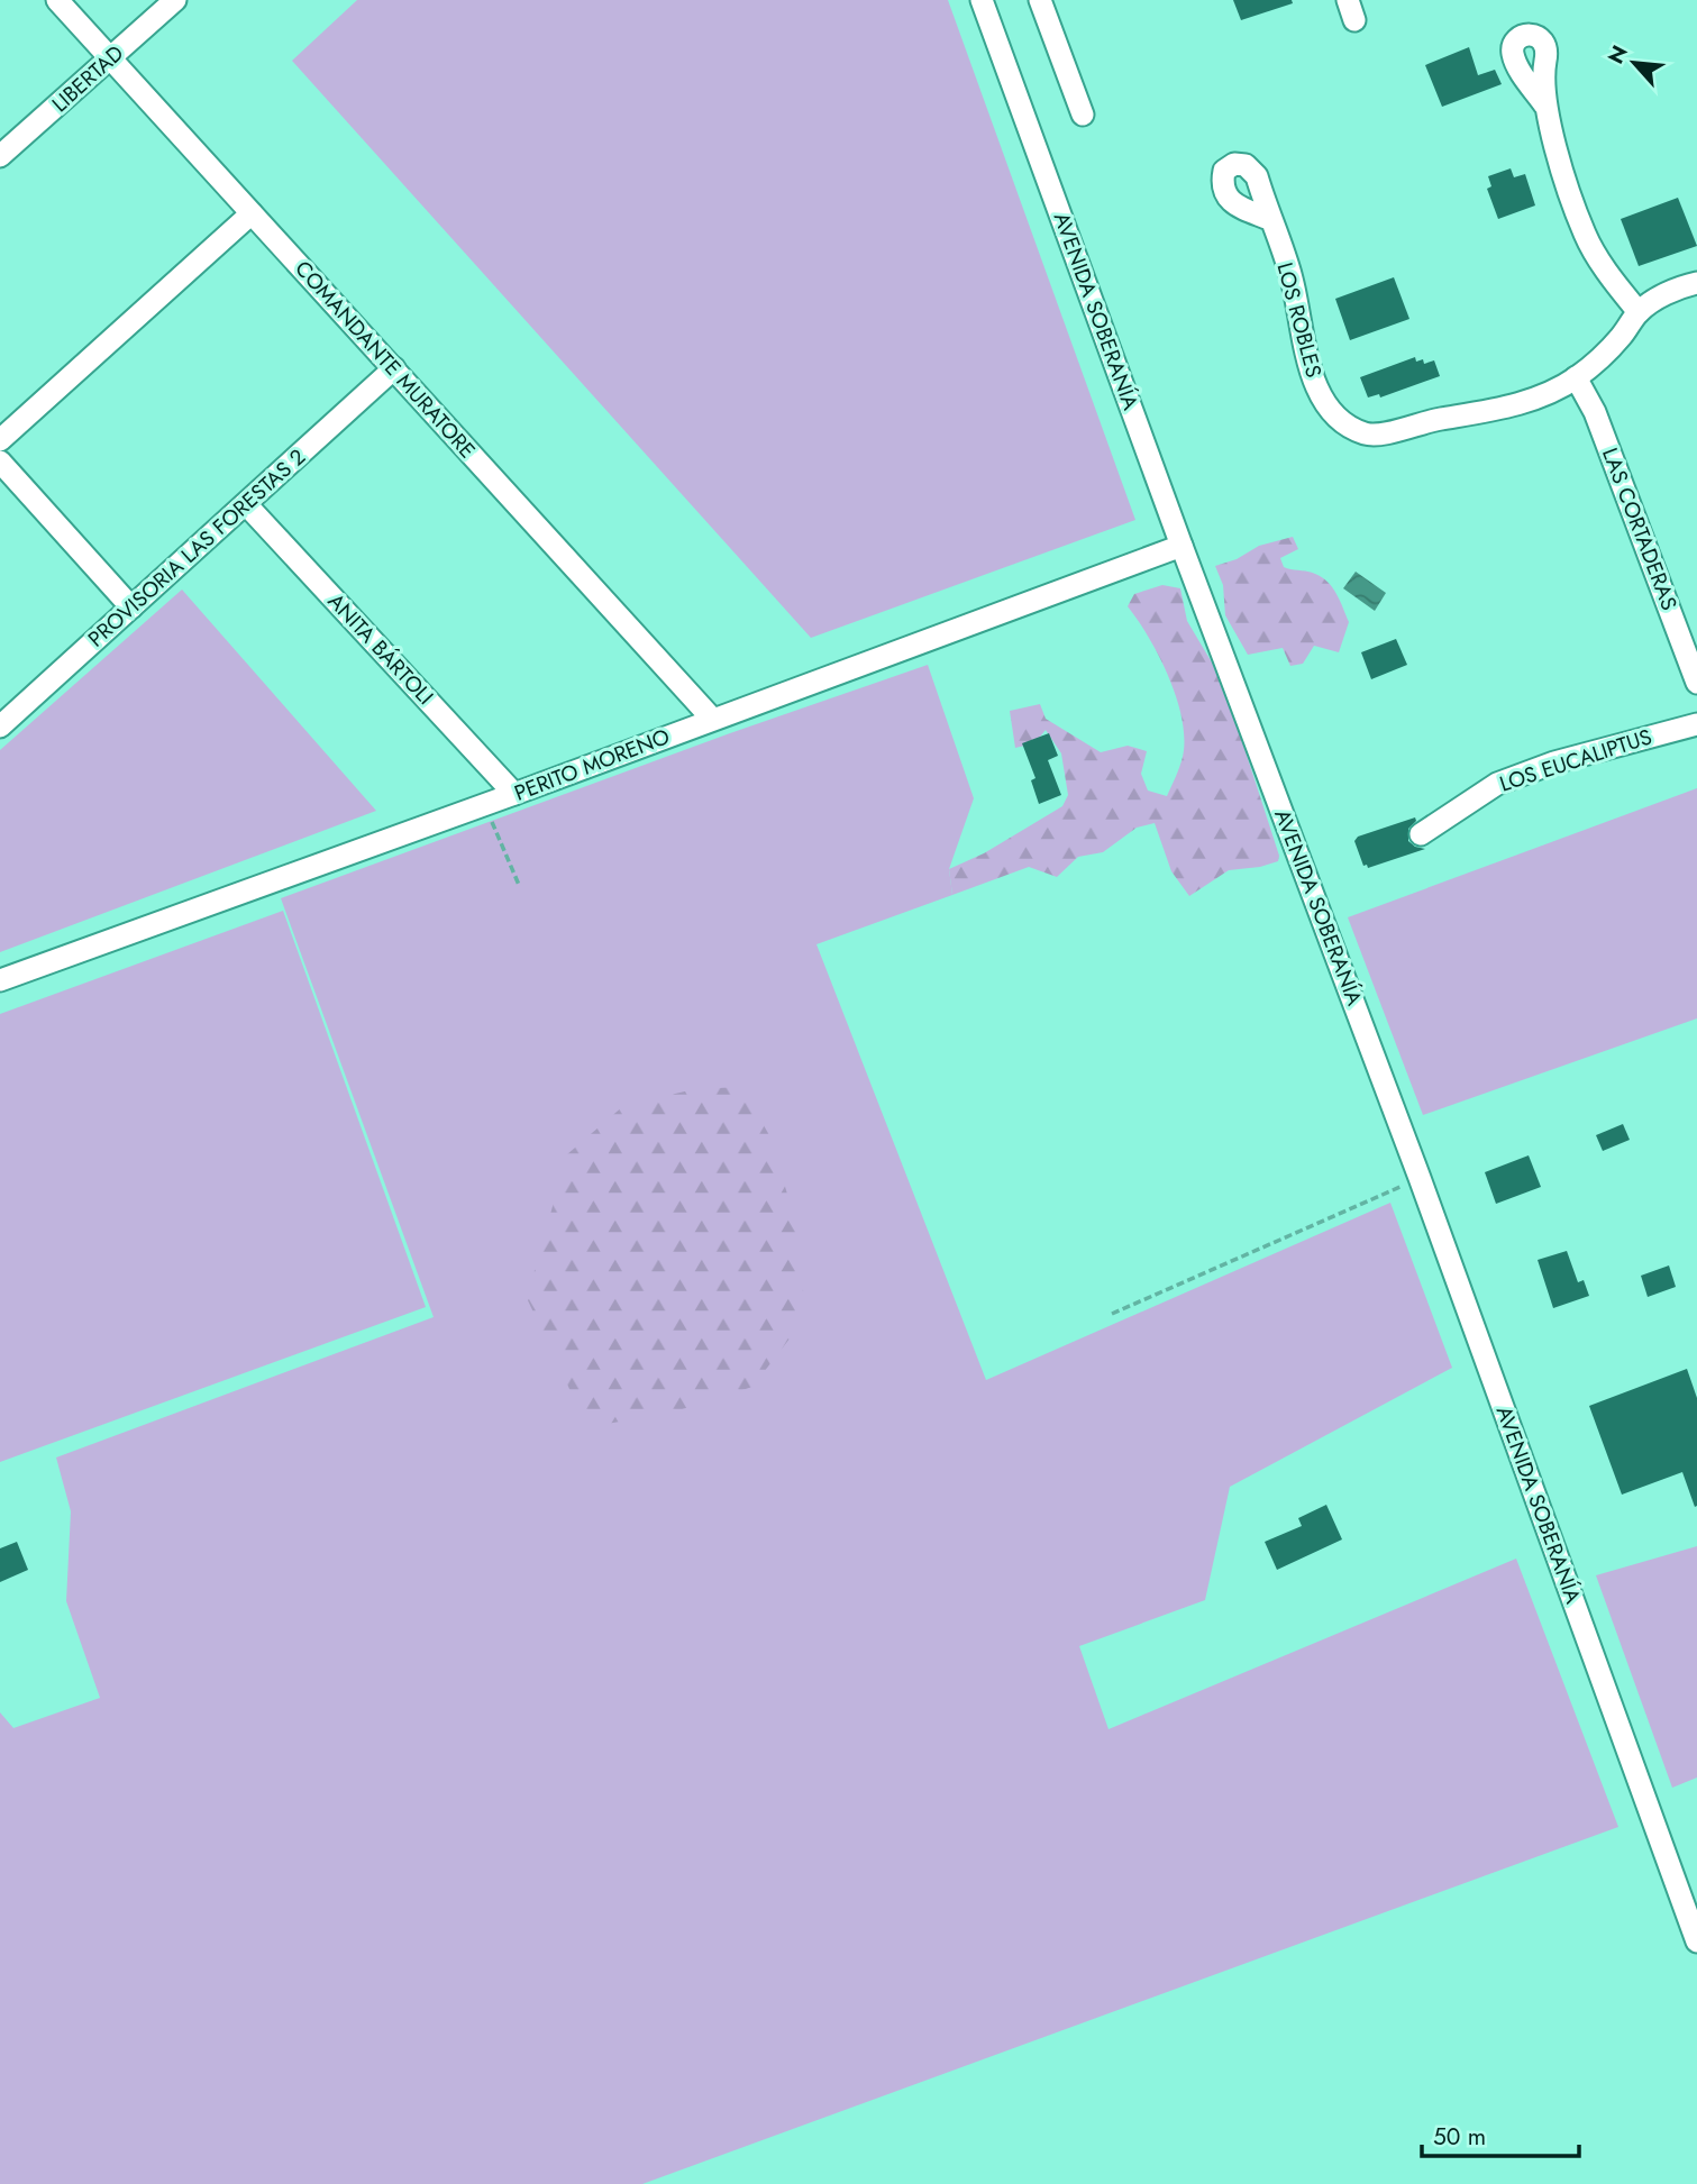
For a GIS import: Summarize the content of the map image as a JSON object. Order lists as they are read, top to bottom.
{
  "streets": {
    "street": [
      "LIBERTAD",
      "AVENIDA SOBERANÍA",
      "LOS ROBLES",
      "COMANDANTE MURATORE",
      "LAS CORTADERAS",
      "PROVISORIA LAS FORESTAS 2",
      "ANITA BÁRTOLI",
      "LOS EUCALIPTUS",
      "PERITO MORENO"
    ]
  },
  "crossings": [
    ["LIBERTAD", "COMANDANTE MURATORE"],
    ["AVENIDA SOBERANÍA", "PERITO MORENO"],
    ["LOS ROBLES", "LAS CORTADERAS"],
    ["COMANDANTE MURATORE", "PROVISORIA LAS FORESTAS 2"],
    ["COMANDANTE MURATORE", "PERITO MORENO"],
    ["PROVISORIA LAS FORESTAS 2", "ANITA BÁRTOLI"],
    ["ANITA BÁRTOLI", "PERITO MORENO"]
  ],
  "scale_bar": "50 m",
  "north": "top left"
}
